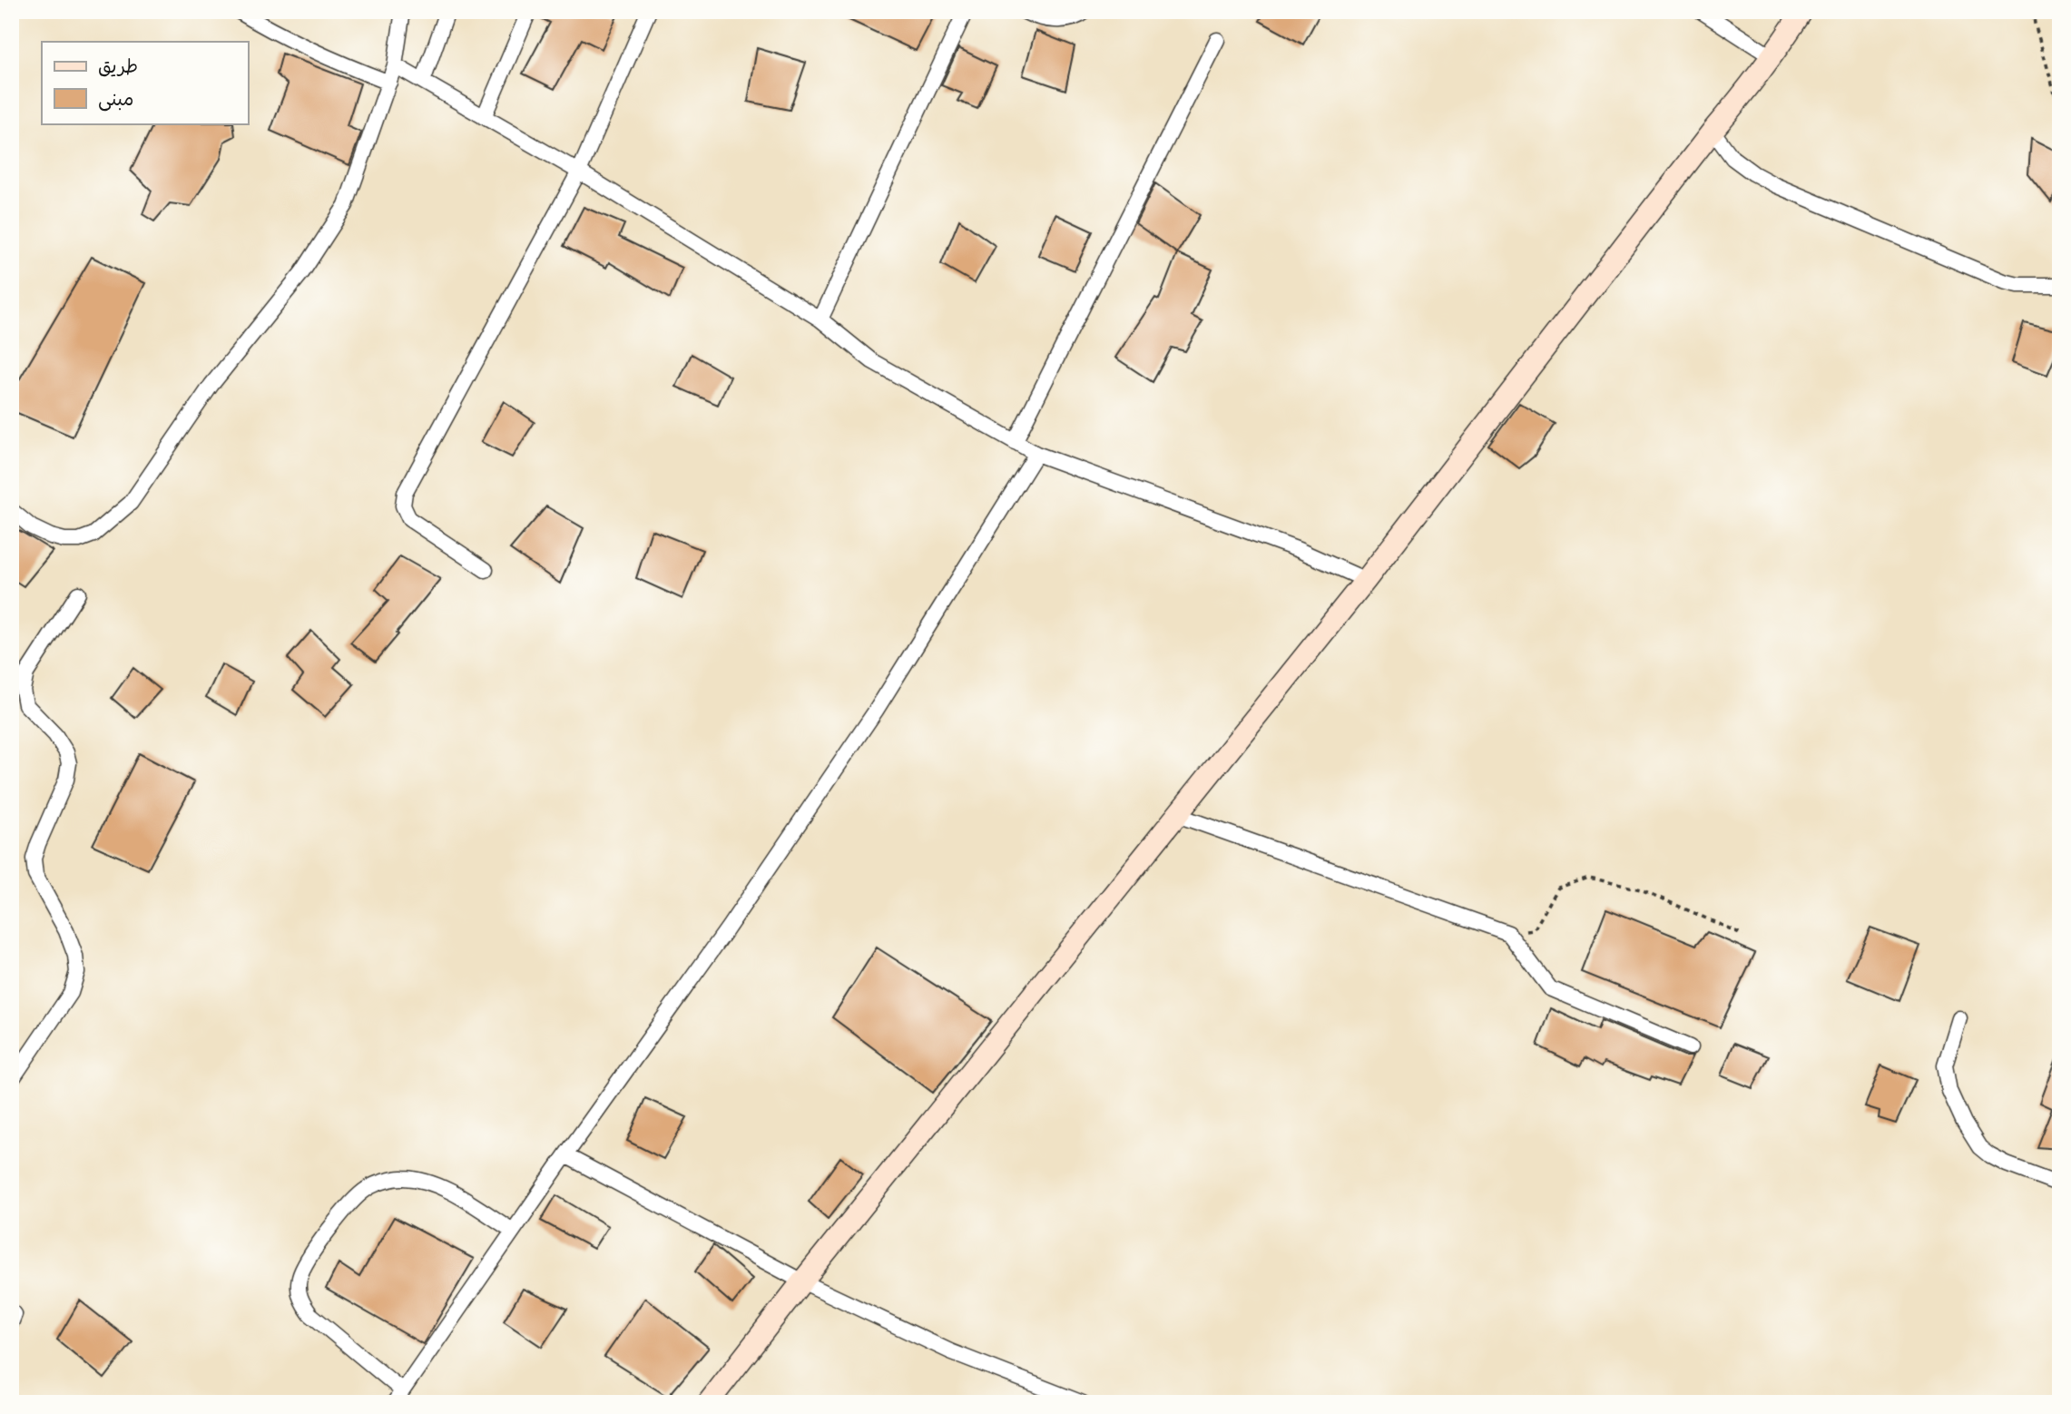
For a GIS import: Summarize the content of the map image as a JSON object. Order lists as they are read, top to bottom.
{
  "legend": ["طريق", "مبنى"]
}
